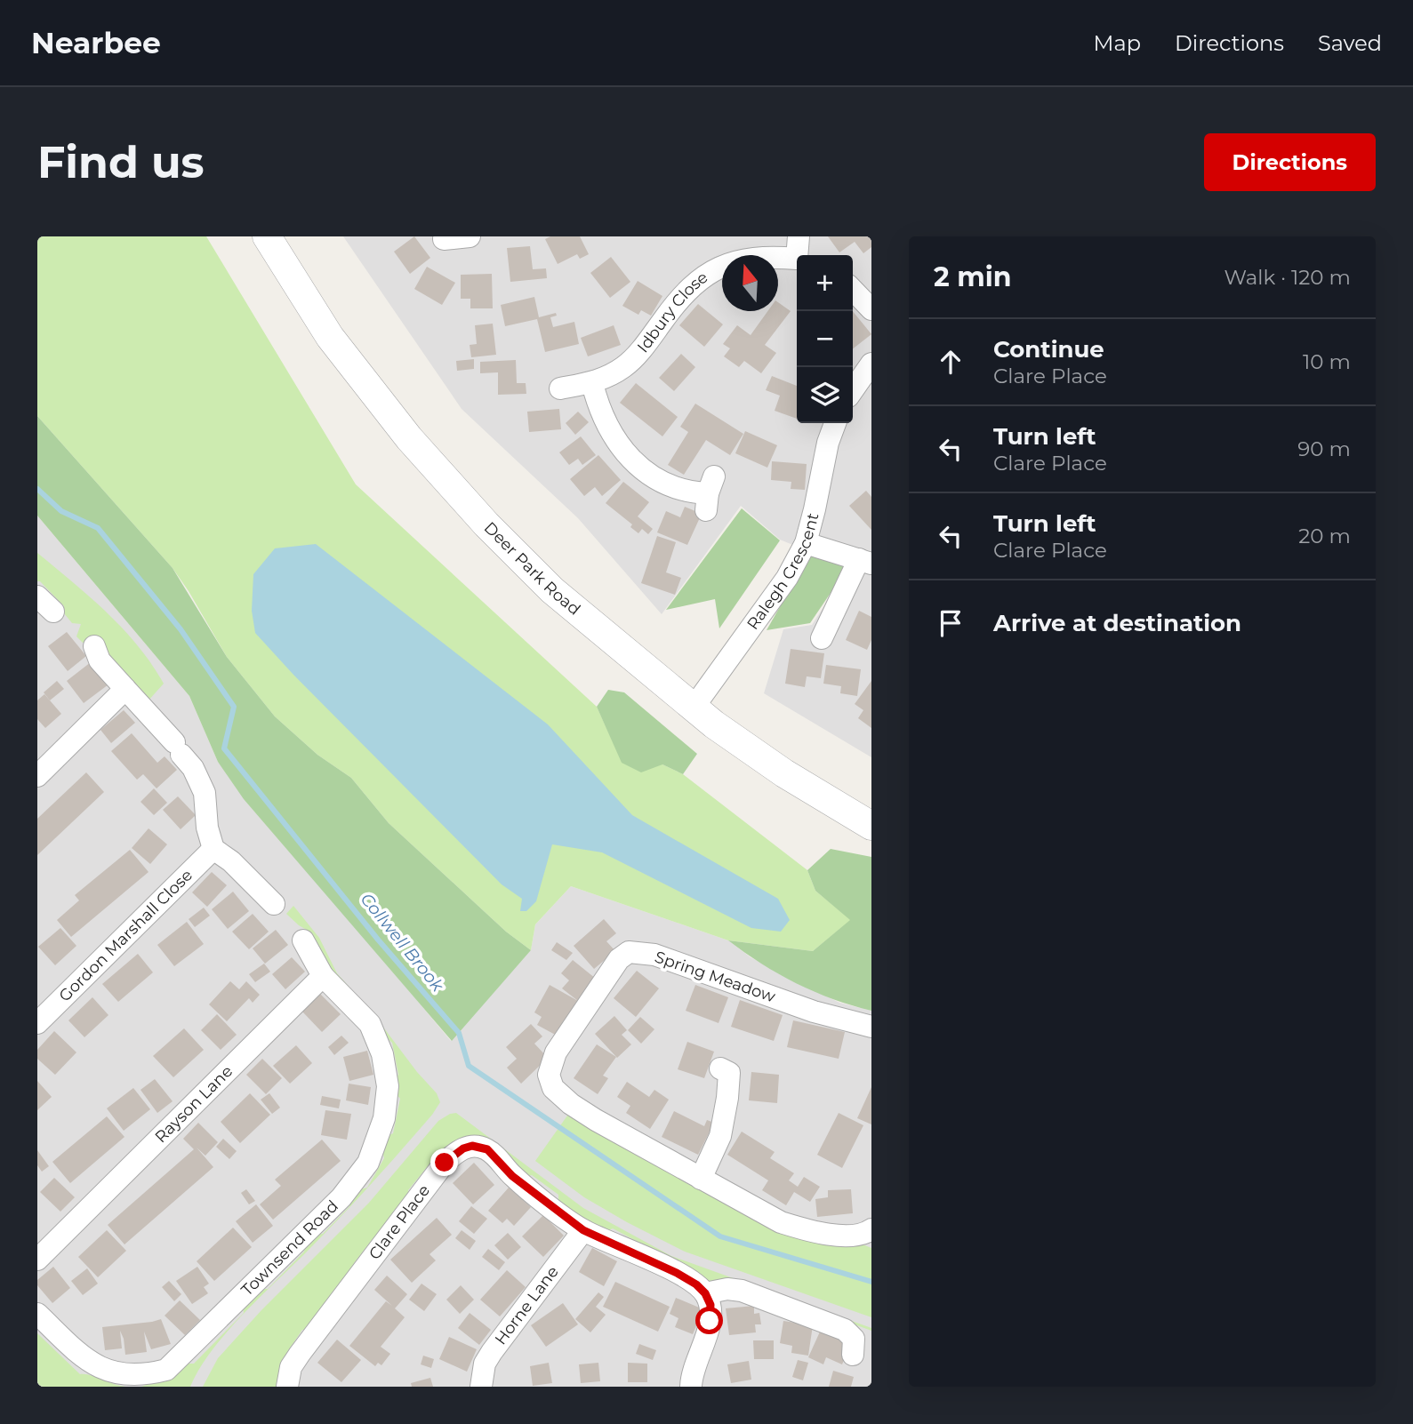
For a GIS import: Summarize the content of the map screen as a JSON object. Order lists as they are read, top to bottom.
{
  "streets": {
    "street": [
      "Idbury Close",
      "Deer Park Road",
      "Ralegh Crescent",
      "Gordon Marshall Close",
      "Spring Meadow",
      "Rayson Lane",
      "Clare Place",
      "Townsend Road",
      "Horne Lane"
    ]
  },
  "crossings": [
    ["Deer Park Road", "Ralegh Crescent"],
    ["Rayson Lane", "Townsend Road"],
    ["Clare Place", "Horne Lane"]
  ],
  "water": ["Collwell Brook"],
  "north": "top",
  "page": {
    "header": "Nearbee",
    "nav": ["Map", "Directions", "Saved"],
    "buttons": "Directions",
    "title": "Find us",
    "heading": ["2 min", "Walk · 120 m"],
    "map_buttons": ["+", "−"],
    "list": [
      ["Continue", "Clare Place", "10 m"],
      ["Turn left", "Clare Place", "90 m"],
      ["Turn left", "Clare Place", "20 m"],
      "Arrive at destination"
    ]
  }
}
